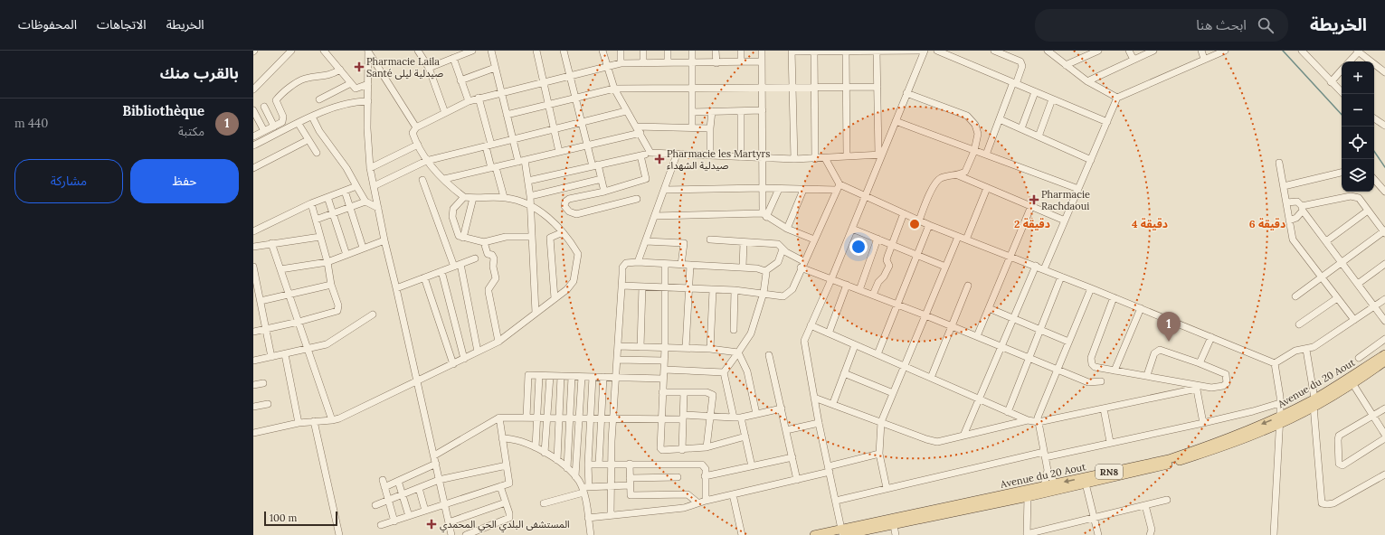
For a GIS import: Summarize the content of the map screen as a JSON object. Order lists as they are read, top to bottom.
{
  "streets": {
    "main road": ["Avenue du 20 Aout", "RN8"]
  },
  "places": {
    "health": [
      "Pharmacie Laila Santé صيدلية ليلى",
      "Pharmacie les Martyrs صيدلية الشهداء",
      "Pharmacie Rachdaoui",
      "المستشفى البلدي الحي المحمدي"
    ]
  },
  "scale_bar": "100 m",
  "page": {
    "header": "الخريطة",
    "search": "ابحث هنا",
    "nav": ["الخريطة", "الاتجاهات", "المحفوظات"],
    "heading": "بالقرب منك",
    "map_buttons": ["+", "−"],
    "list": [
      {
        "mark": "1",
        "name": "Bibliothèque",
        "note": "مكتبة",
        "value": "440 m"
      }
    ],
    "buttons": ["حفظ", "مشاركة"],
    "pins": "1",
    "scale": "100 m"
  },
  "rings": ["2 دقيقة", "4 دقيقة", "6 دقيقة"]
}
